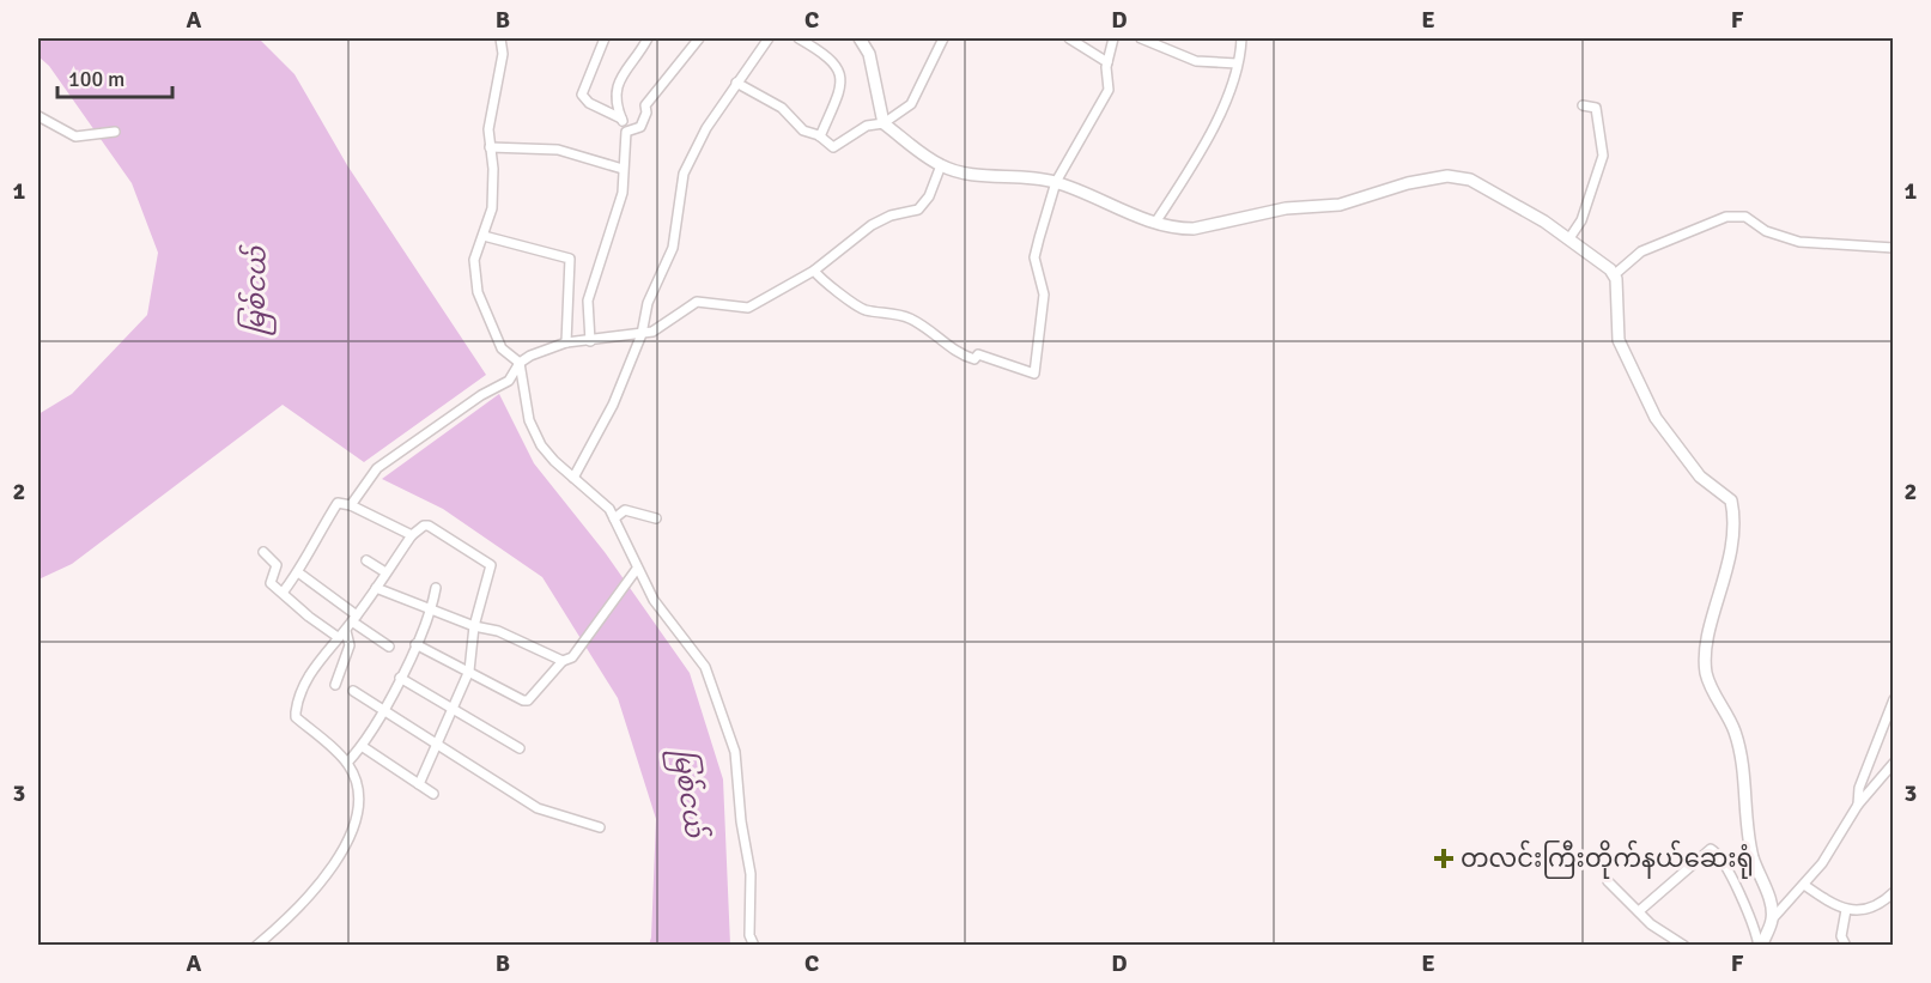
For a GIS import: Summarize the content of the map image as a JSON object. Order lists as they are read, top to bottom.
{
  "water": ["မြစ်ငယ်"],
  "places": {
    "health": ["တလင်းကြီးတိုက်နယ်ဆေးရုံ"]
  },
  "scale_bar": "100 m",
  "grid": {
    "columns": [
      "A",
      "B",
      "C",
      "D",
      "E",
      "F"
    ],
    "rows": ["1", "2", "3"]
  }
}
